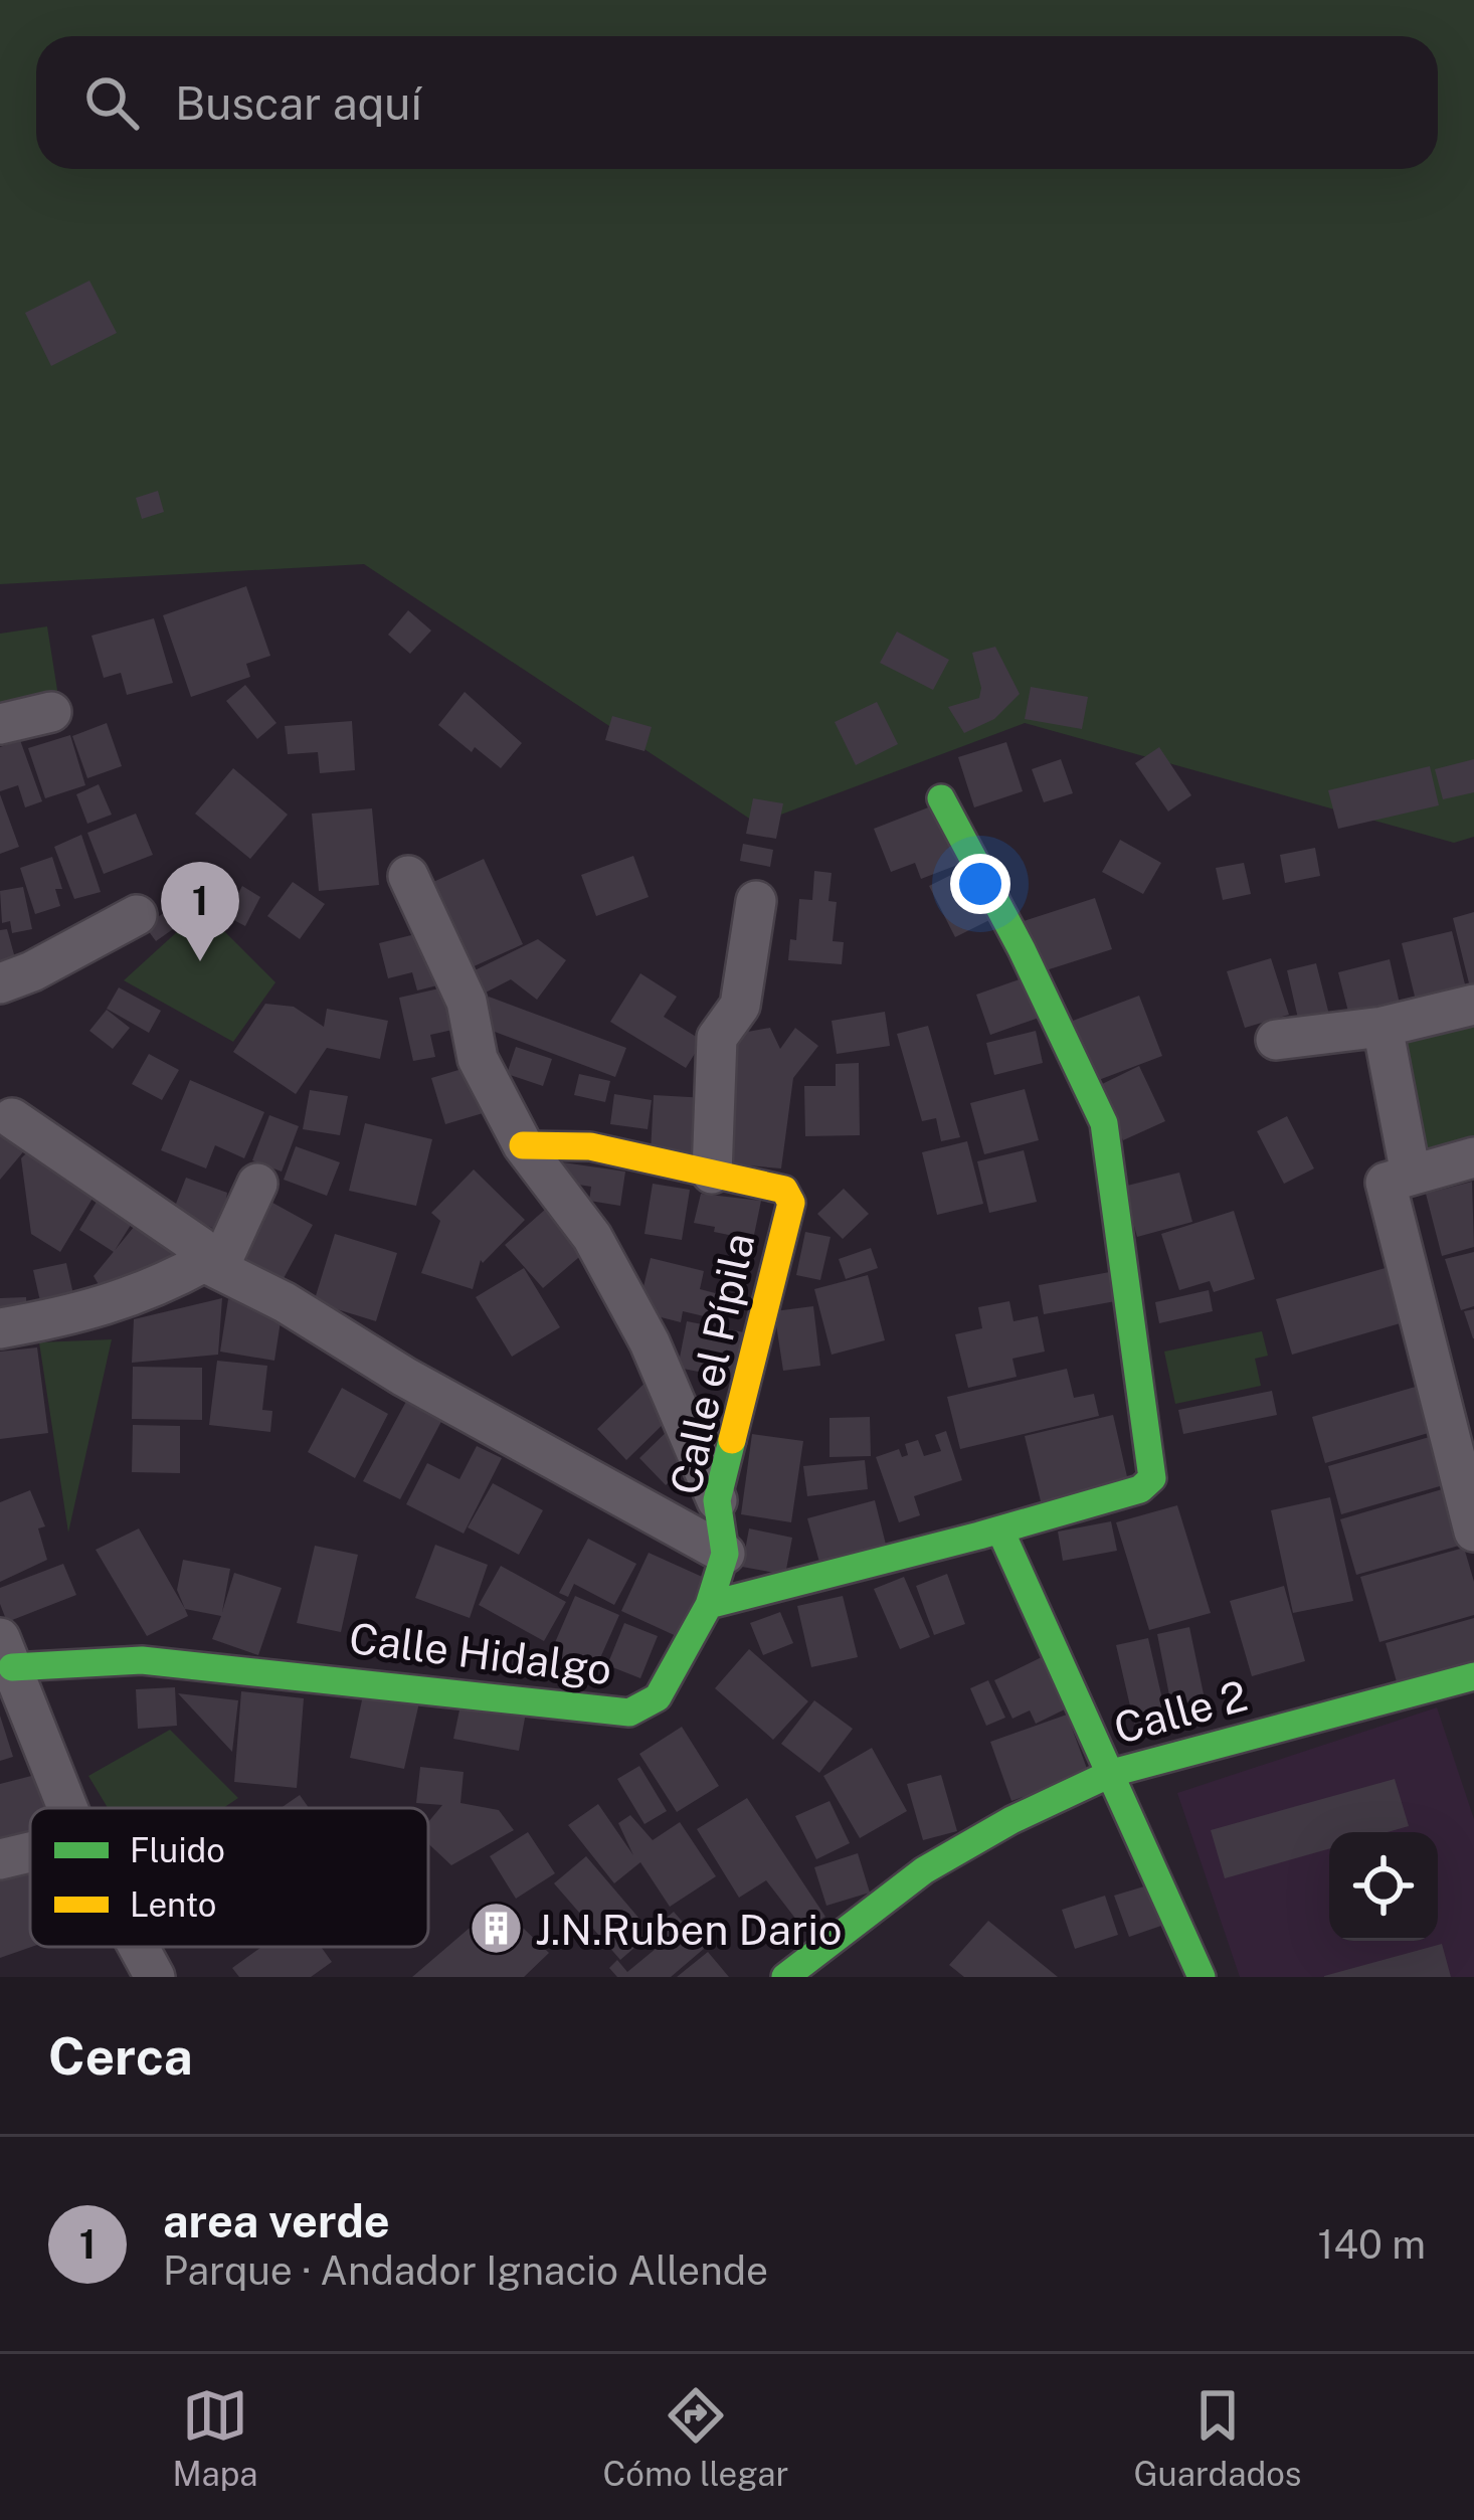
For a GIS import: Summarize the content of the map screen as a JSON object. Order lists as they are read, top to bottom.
{
  "streets": {
    "street": ["Calle el Pípila", "Calle Hidalgo", "Calle 2"]
  },
  "crossings": [
    ["Calle el Pípila", "Calle Hidalgo"]
  ],
  "places": {
    "building": ["J.N.Ruben Dario"]
  },
  "legend": ["Fluido", "Lento"],
  "page": {
    "search": "Buscar aquí",
    "pins": "1",
    "heading": "Cerca",
    "list": [
      {
        "mark": "1",
        "name": "area verde",
        "note": "Parque · Andador Ignacio Allende",
        "value": "140 m"
      }
    ],
    "nav": ["Mapa", "Cómo llegar", "Guardados"]
  }
}
